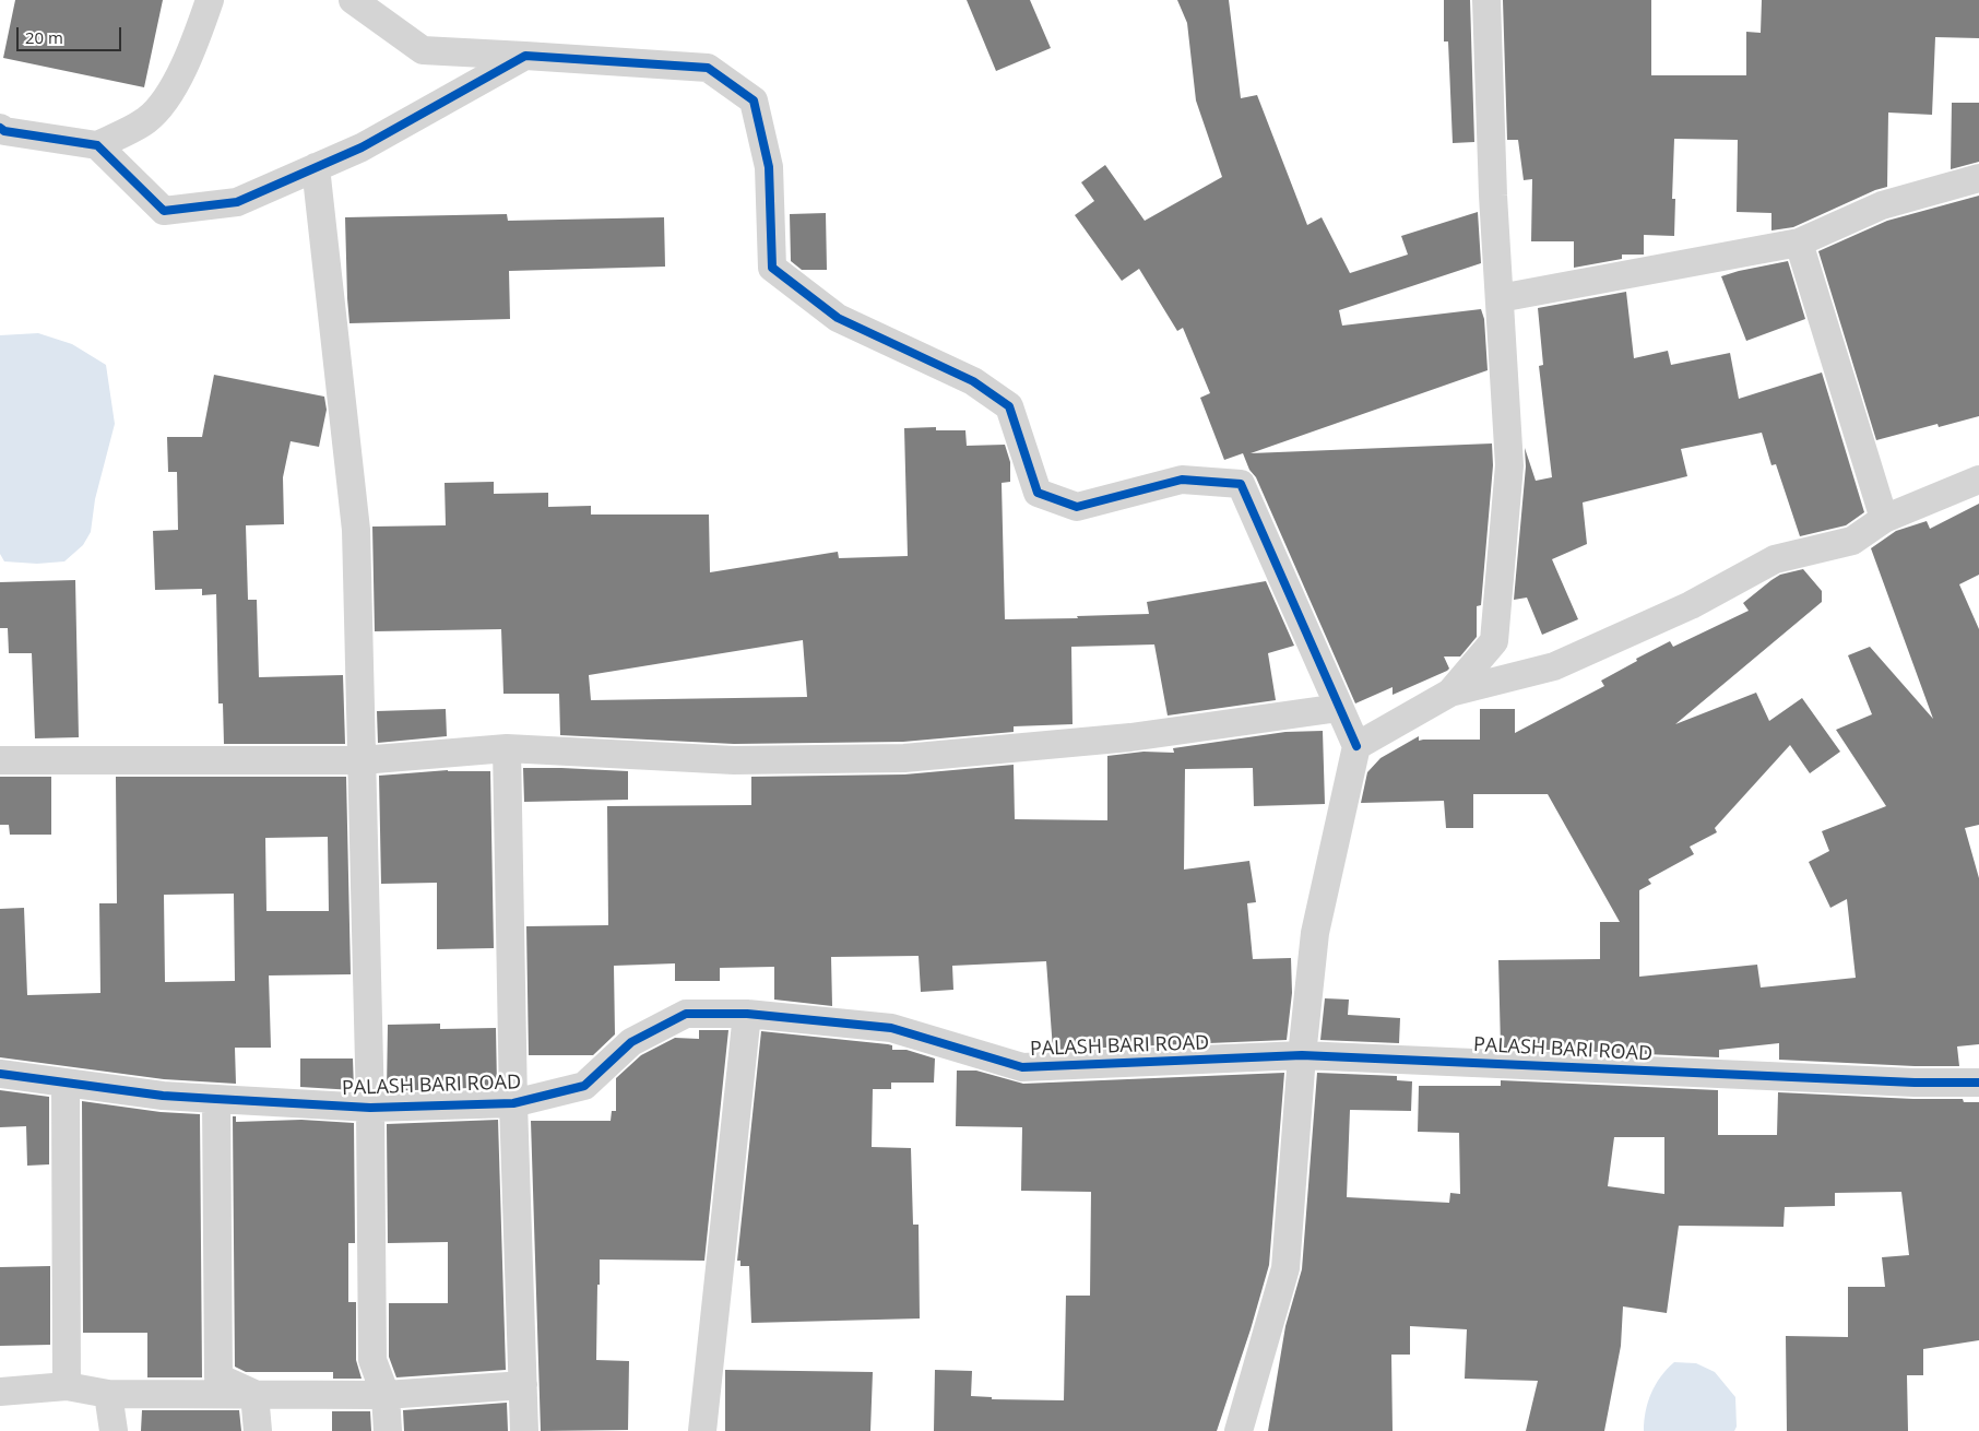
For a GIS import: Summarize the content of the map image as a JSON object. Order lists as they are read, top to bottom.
{
  "streets": {
    "street": ["PALASH BARI ROAD"]
  },
  "scale_bar": "20 m"
}
